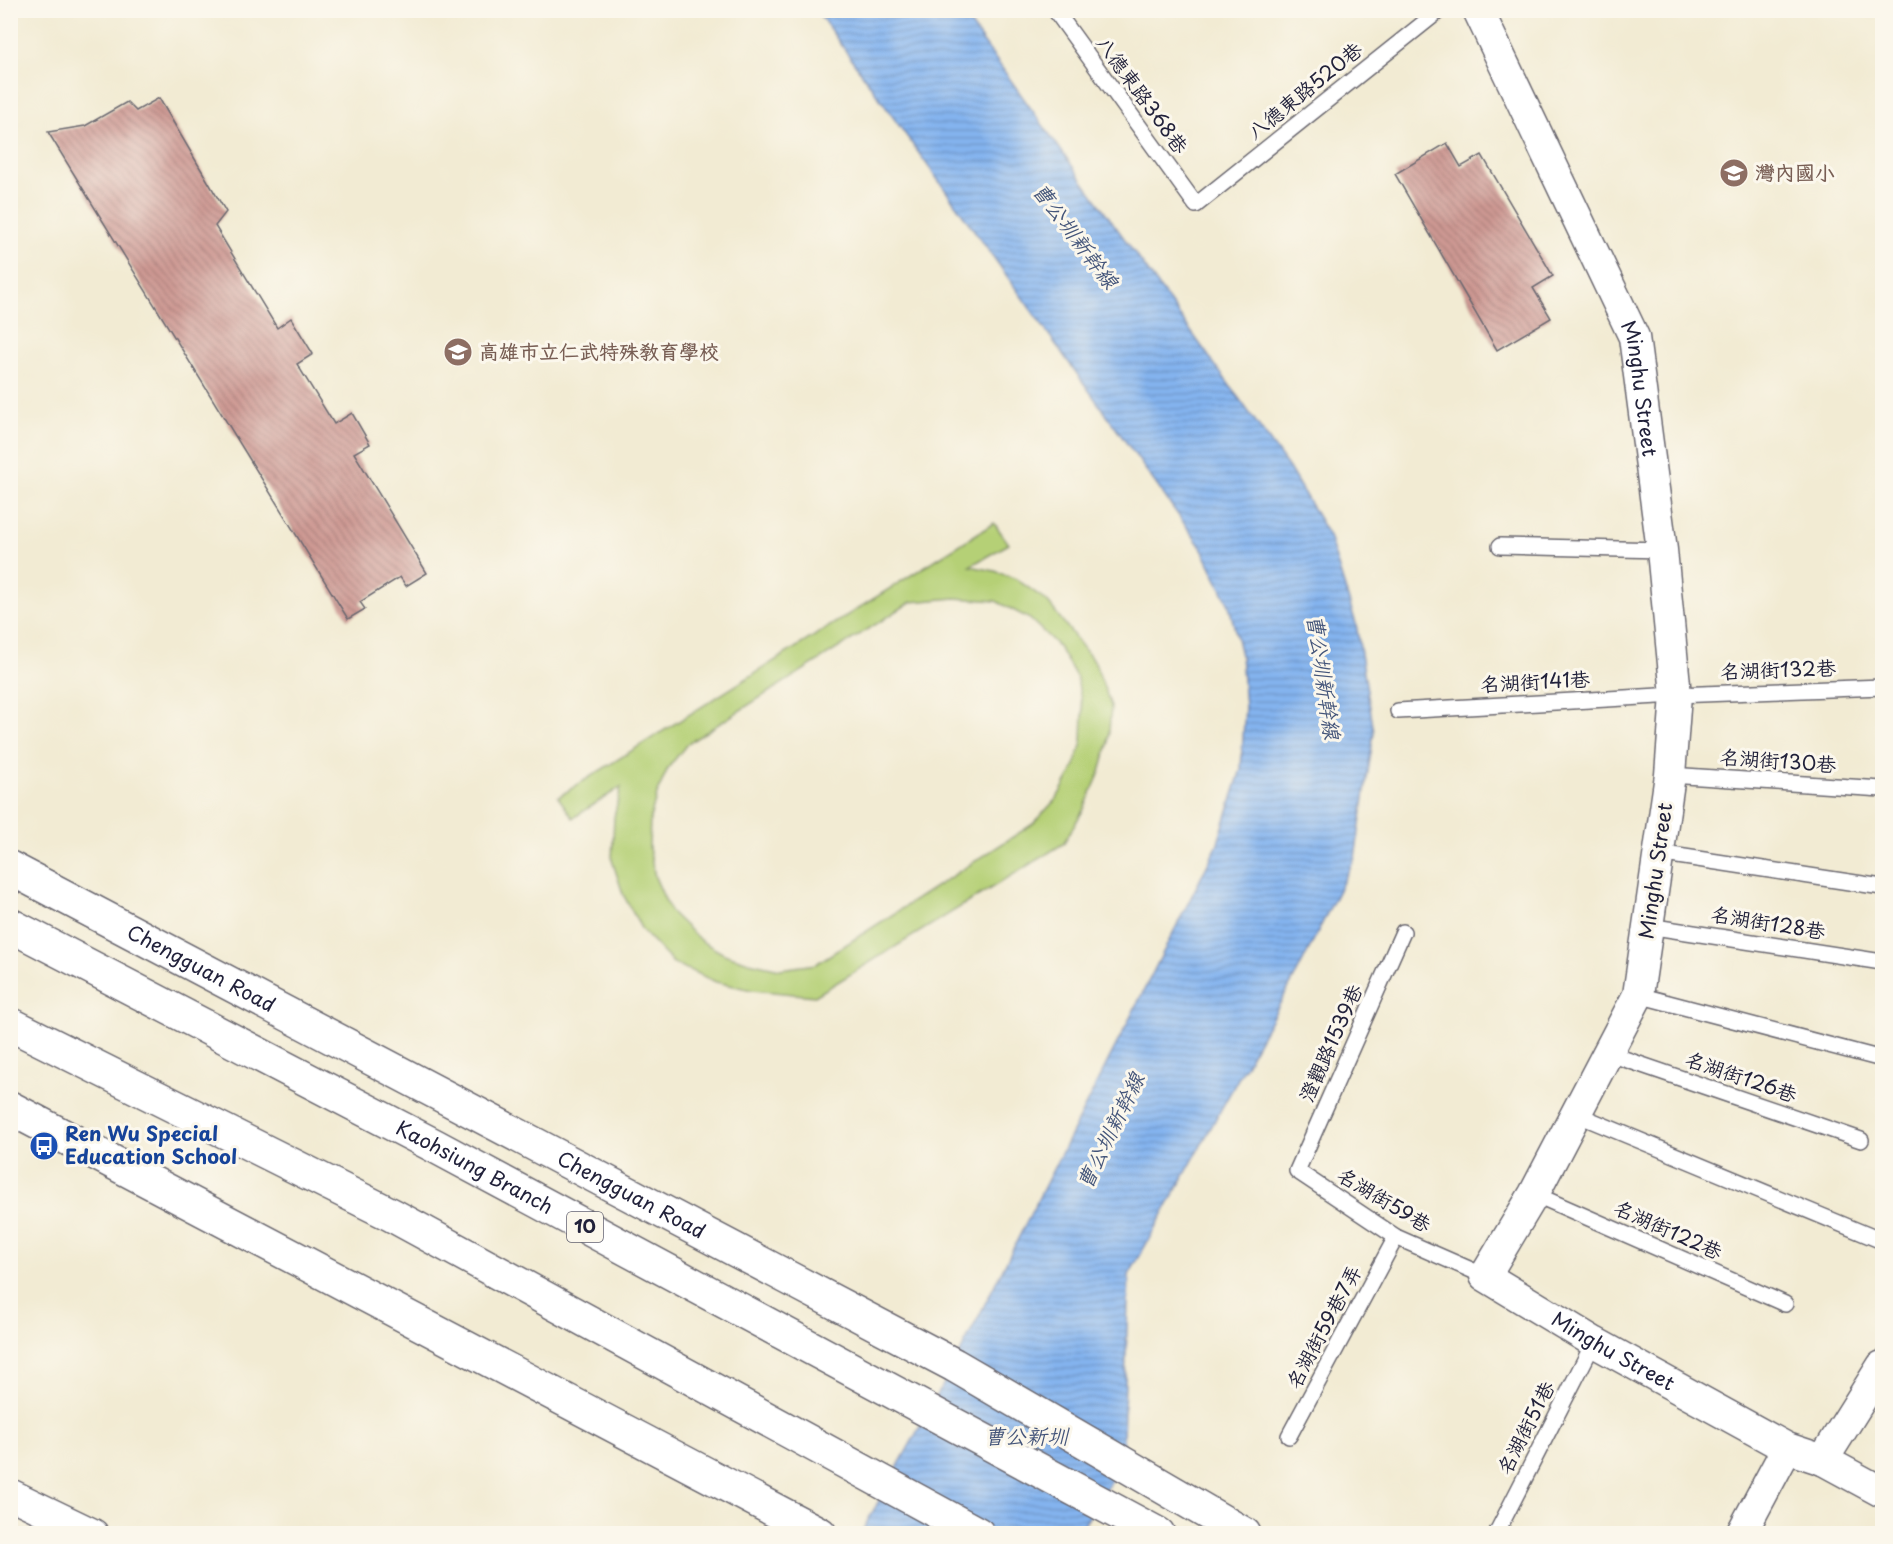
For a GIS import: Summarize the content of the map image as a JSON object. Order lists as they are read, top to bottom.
{
  "streets": {
    "main road": ["Chengguan Road", "Kaohsiung Branch", "10"],
    "street": ["Minghu Street"],
    "lane": [
      "八德東路520巷",
      "八德東路368巷",
      "名湖街132巷",
      "名湖街141巷",
      "名湖街130巷",
      "名湖街128巷",
      "澄觀路1539巷",
      "名湖街126巷",
      "名湖街59巷",
      "名湖街122巷",
      "名湖街59巷7弄",
      "名湖街51巷"
    ]
  },
  "crossings": [
    ["八德東路520巷", "八德東路368巷"],
    ["Minghu Street", "名湖街132巷"],
    ["Minghu Street", "名湖街141巷"],
    ["Minghu Street", "名湖街130巷"],
    ["Minghu Street", "名湖街128巷"],
    ["Minghu Street", "名湖街126巷"],
    ["Minghu Street", "名湖街59巷"],
    ["Minghu Street", "名湖街122巷"],
    ["Minghu Street", "名湖街51巷"],
    ["名湖街132巷", "名湖街141巷"],
    ["澄觀路1539巷", "名湖街59巷"],
    ["名湖街59巷", "名湖街59巷7弄"]
  ],
  "water": ["曹公圳新幹線", "曹公新圳"],
  "places": {
    "school or university": ["灣內國小", "高雄市立仁武特殊教育學校"],
    "bus stop": ["Ren Wu Special Education School"]
  }
}
